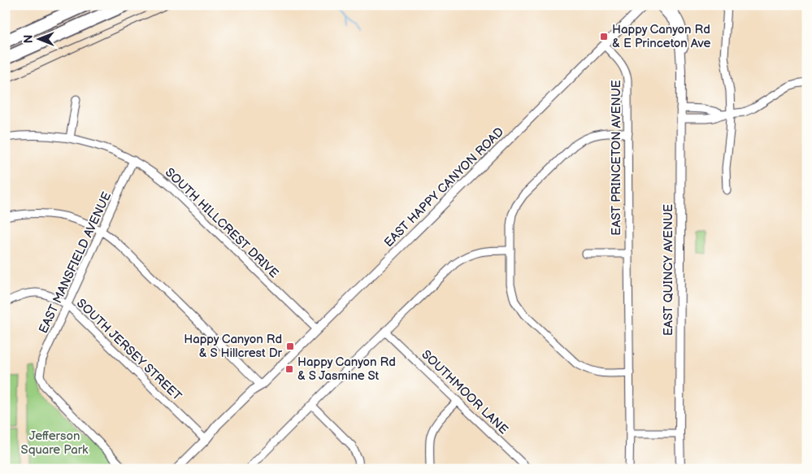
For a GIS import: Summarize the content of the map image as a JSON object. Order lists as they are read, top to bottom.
{
  "streets": {
    "street": [
      "EAST PRINCETON AVENUE",
      "EAST HAPPY CANYON ROAD",
      "SOUTH HILLCREST DRIVE",
      "EAST MANSFIELD AVENUE",
      "EAST QUINCY AVENUE",
      "SOUTH JERSEY STREET",
      "SOUTHMOOR LANE"
    ]
  },
  "crossings": [
    ["EAST PRINCETON AVENUE", "EAST HAPPY CANYON ROAD"],
    ["EAST HAPPY CANYON ROAD", "SOUTH HILLCREST DRIVE"],
    ["EAST HAPPY CANYON ROAD", "SOUTH JERSEY STREET"],
    ["SOUTH HILLCREST DRIVE", "EAST MANSFIELD AVENUE"],
    ["EAST MANSFIELD AVENUE", "SOUTH JERSEY STREET"]
  ],
  "parks": ["Jefferson Square Park"],
  "places": {
    "transit": ["Happy Canyon Rd & E Princeton Ave", "Happy Canyon Rd & S Hillcrest Dr", "Happy Canyon Rd & S Jasmine St"]
  },
  "north": "left"
}
